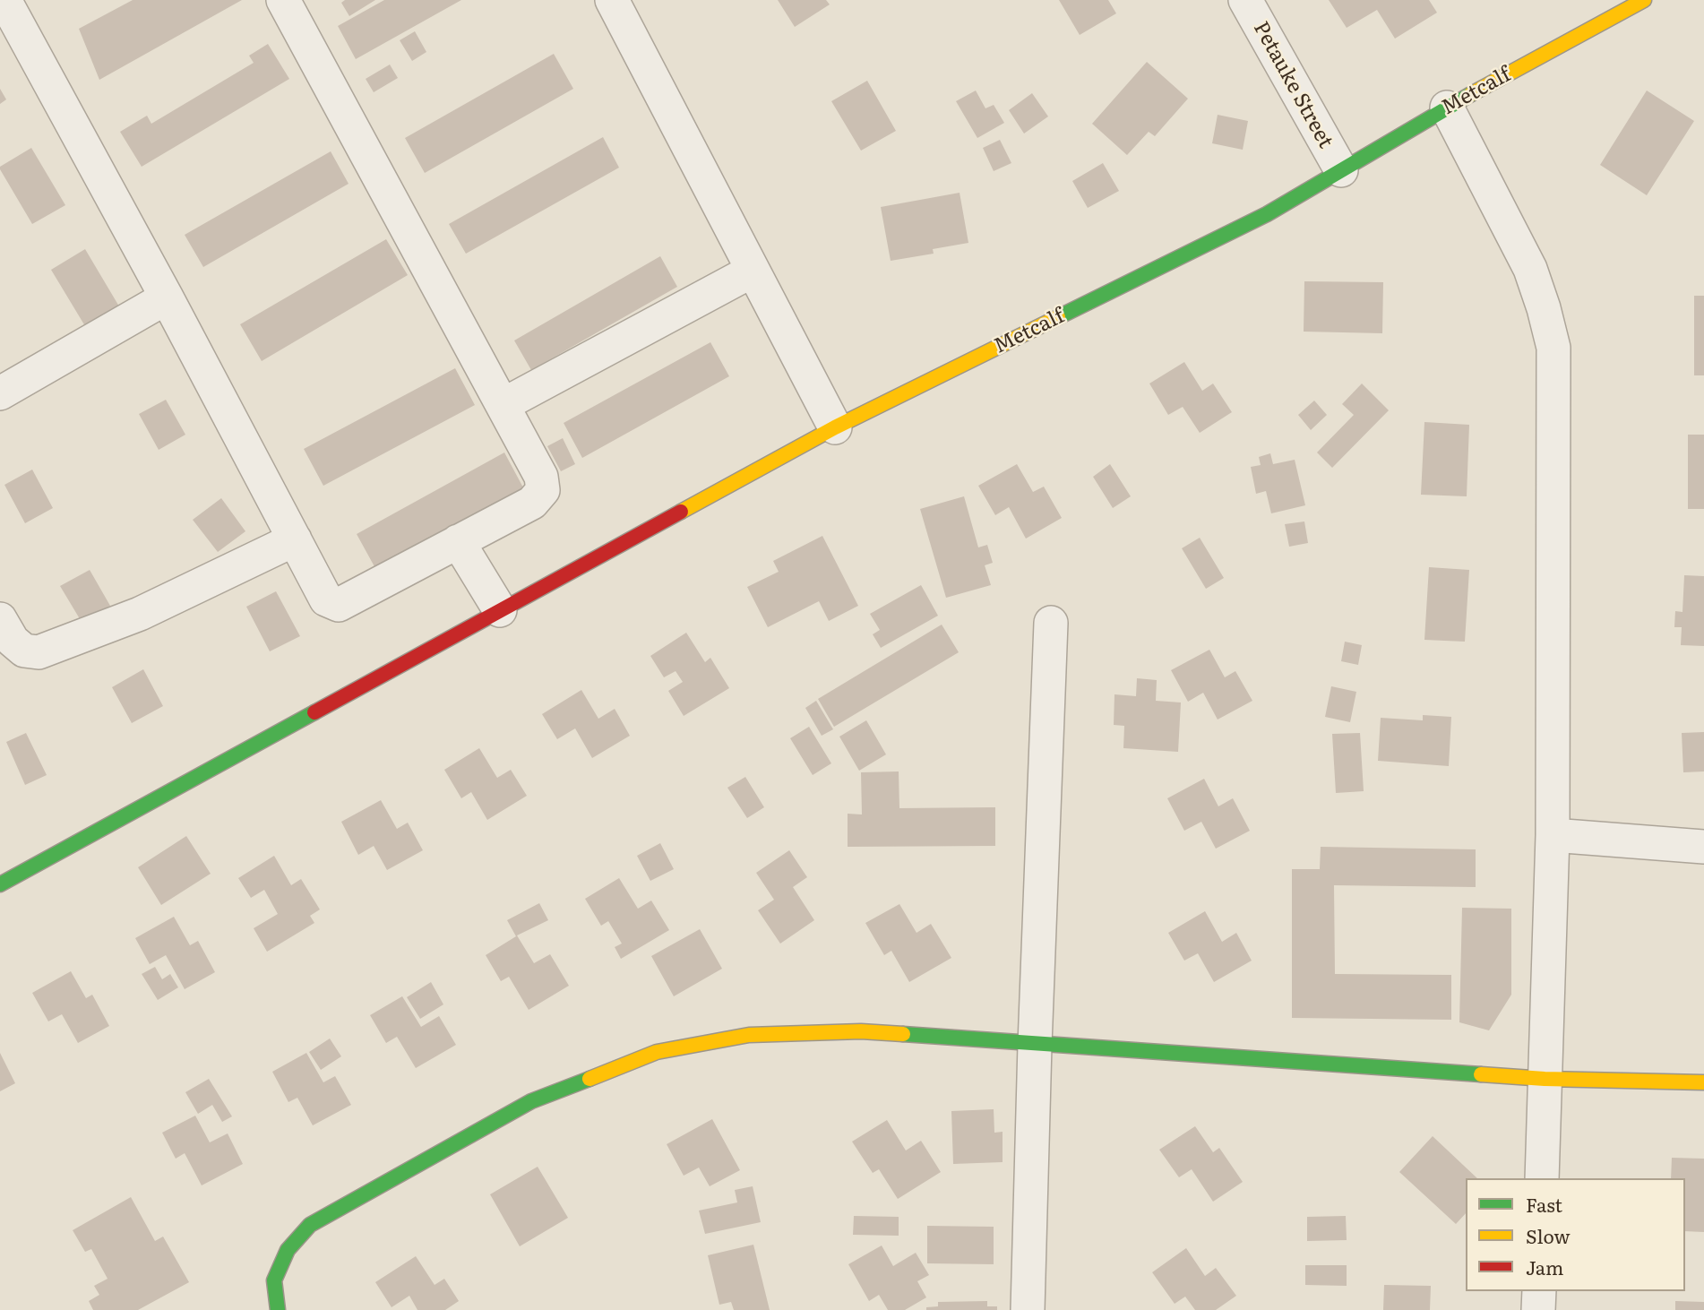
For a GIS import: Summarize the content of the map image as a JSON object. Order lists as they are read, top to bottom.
{
  "streets": {
    "street": ["Petauke Street", "Metcalf"]
  },
  "crossings": [
    ["Petauke Street", "Metcalf"]
  ],
  "legend": ["Fast", "Slow", "Jam"]
}
